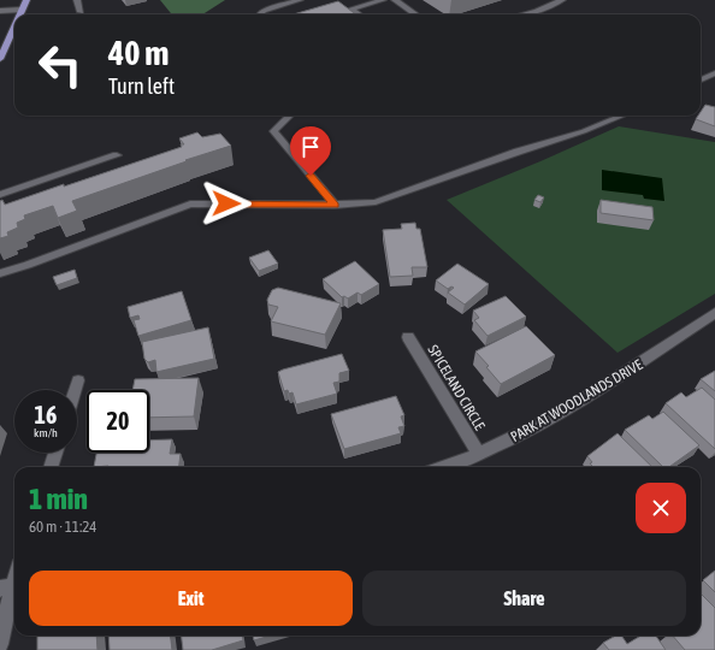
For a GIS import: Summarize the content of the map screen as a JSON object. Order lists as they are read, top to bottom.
{
  "streets": {
    "street": ["SPICELAND CIRCLE", "PARK AT WOODLANDS DRIVE"]
  },
  "crossings": [
    ["SPICELAND CIRCLE", "PARK AT WOODLANDS DRIVE"]
  ],
  "page": {
    "turn": ["40 m", "Turn left"],
    "speed": "16 km/h",
    "limit": "20",
    "heading": ["1 min", "60 m · 11:24"],
    "buttons": ["Exit", "Share"]
  }
}
